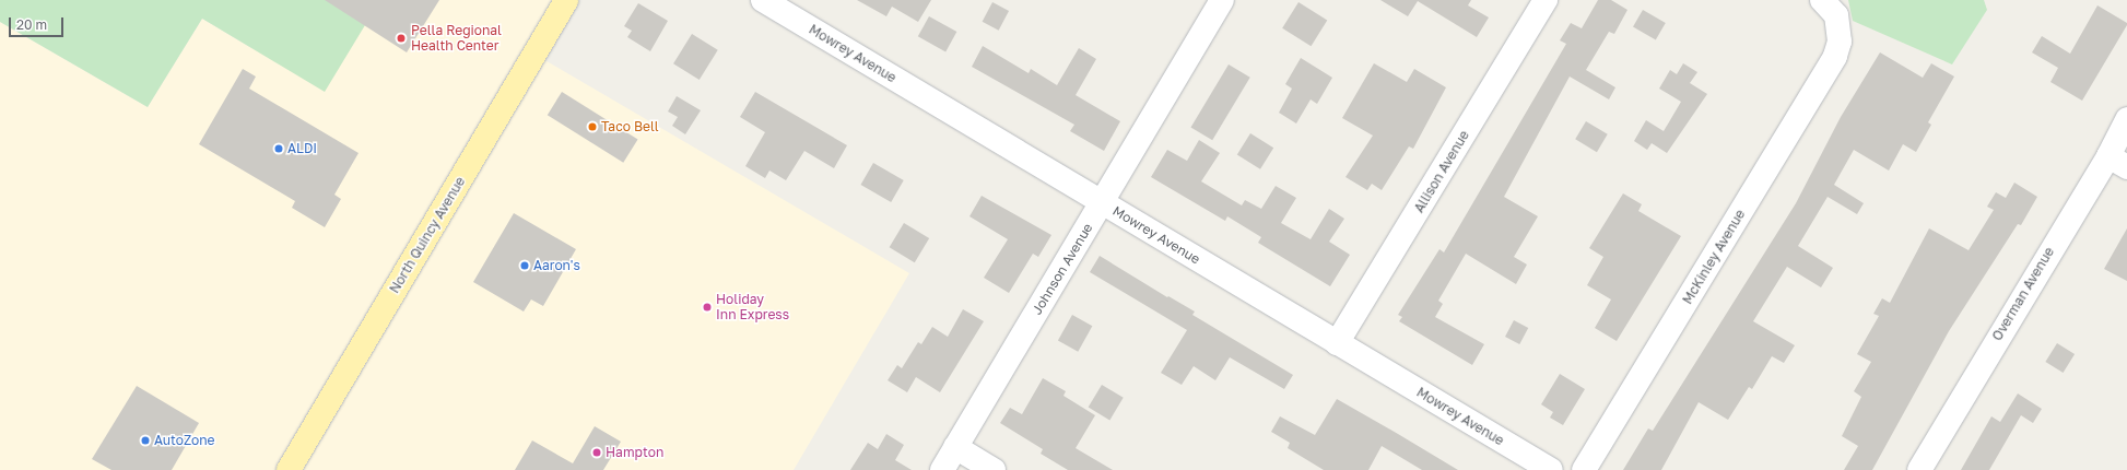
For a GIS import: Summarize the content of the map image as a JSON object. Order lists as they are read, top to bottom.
{
  "streets": {
    "main road": ["North Quincy Avenue"],
    "street": [
      "Mowrey Avenue",
      "Allison Avenue",
      "McKinley Avenue",
      "Johnson Avenue",
      "Overman Avenue"
    ]
  },
  "crossings": [
    ["Mowrey Avenue", "Allison Avenue"],
    ["Mowrey Avenue", "Johnson Avenue"]
  ],
  "places": [
    "Pella Regional Health Center",
    "Taco Bell",
    "ALDI",
    "Aaron's",
    "Holiday Inn Express",
    "AutoZone",
    "Hampton"
  ],
  "scale_bar": "20 m"
}
